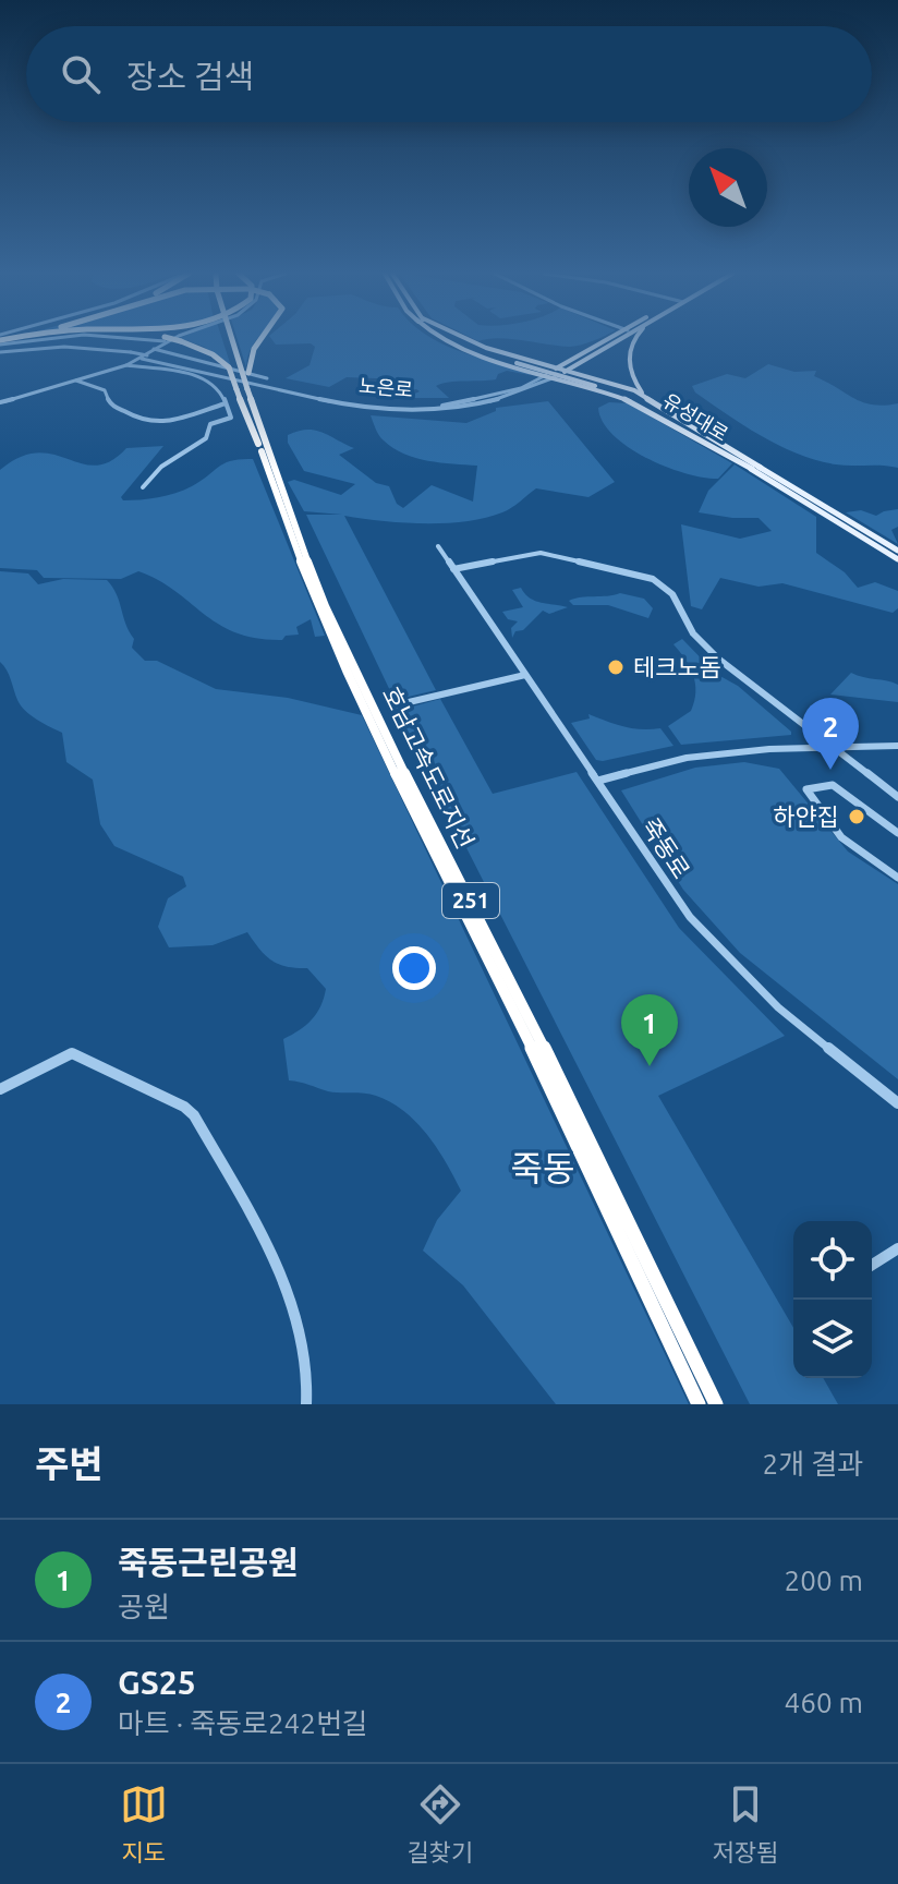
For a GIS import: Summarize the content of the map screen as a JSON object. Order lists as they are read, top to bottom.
{
  "streets": {
    "highway": ["호남고속도로지선", "251"],
    "main road": ["노은로", "유성대로"],
    "street": ["죽동로"]
  },
  "crossings": [
    ["노은로", "호남고속도로지선"]
  ],
  "districts": ["죽동"],
  "places": ["테크노돔", "하얀집"],
  "north": "top left",
  "page": {
    "search": "장소 검색",
    "pins": ["2", "1"],
    "heading": ["주변", "2개 결과"],
    "list": [
      {
        "mark": "1",
        "name": "죽동근린공원",
        "note": "공원",
        "value": "200 m"
      },
      {
        "mark": "2",
        "name": "GS25",
        "note": "마트 · 죽동로242번길",
        "value": "460 m"
      }
    ],
    "nav": ["지도", "길찾기", "저장됨"]
  }
}
